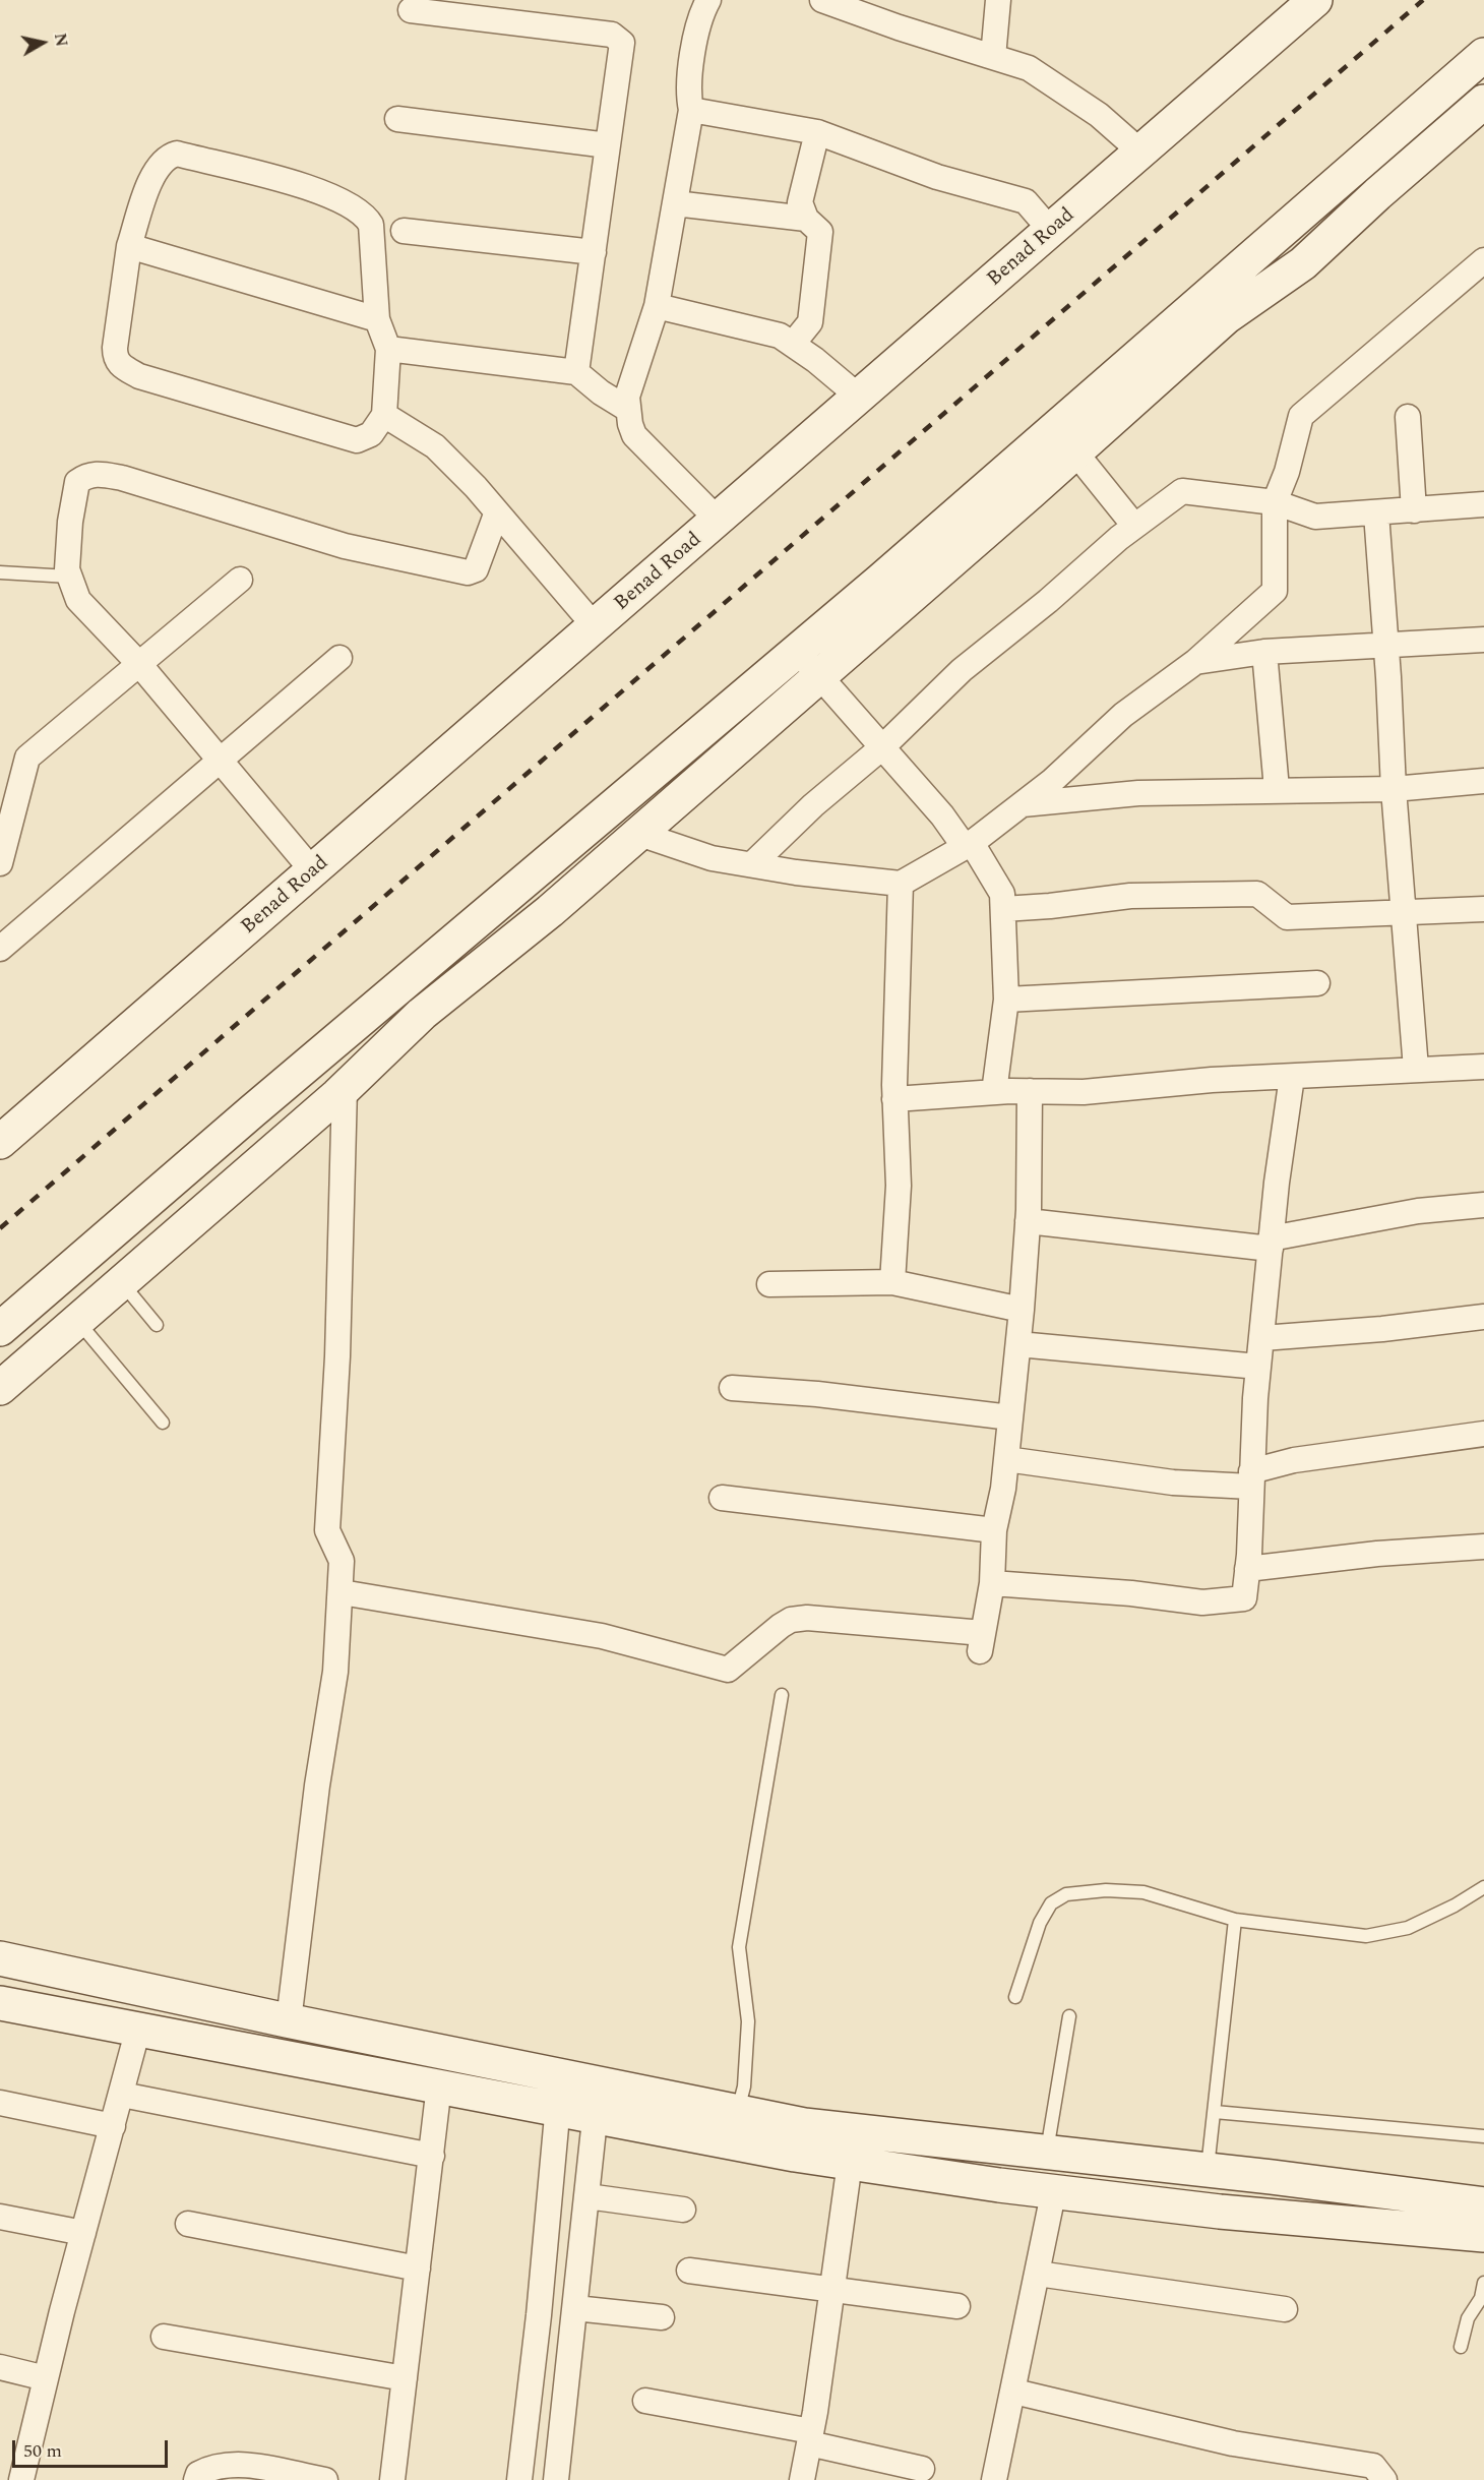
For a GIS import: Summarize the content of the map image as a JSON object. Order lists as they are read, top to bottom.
{
  "streets": {
    "street": ["Benad Road"]
  },
  "scale_bar": "50 m",
  "north": "right"
}
